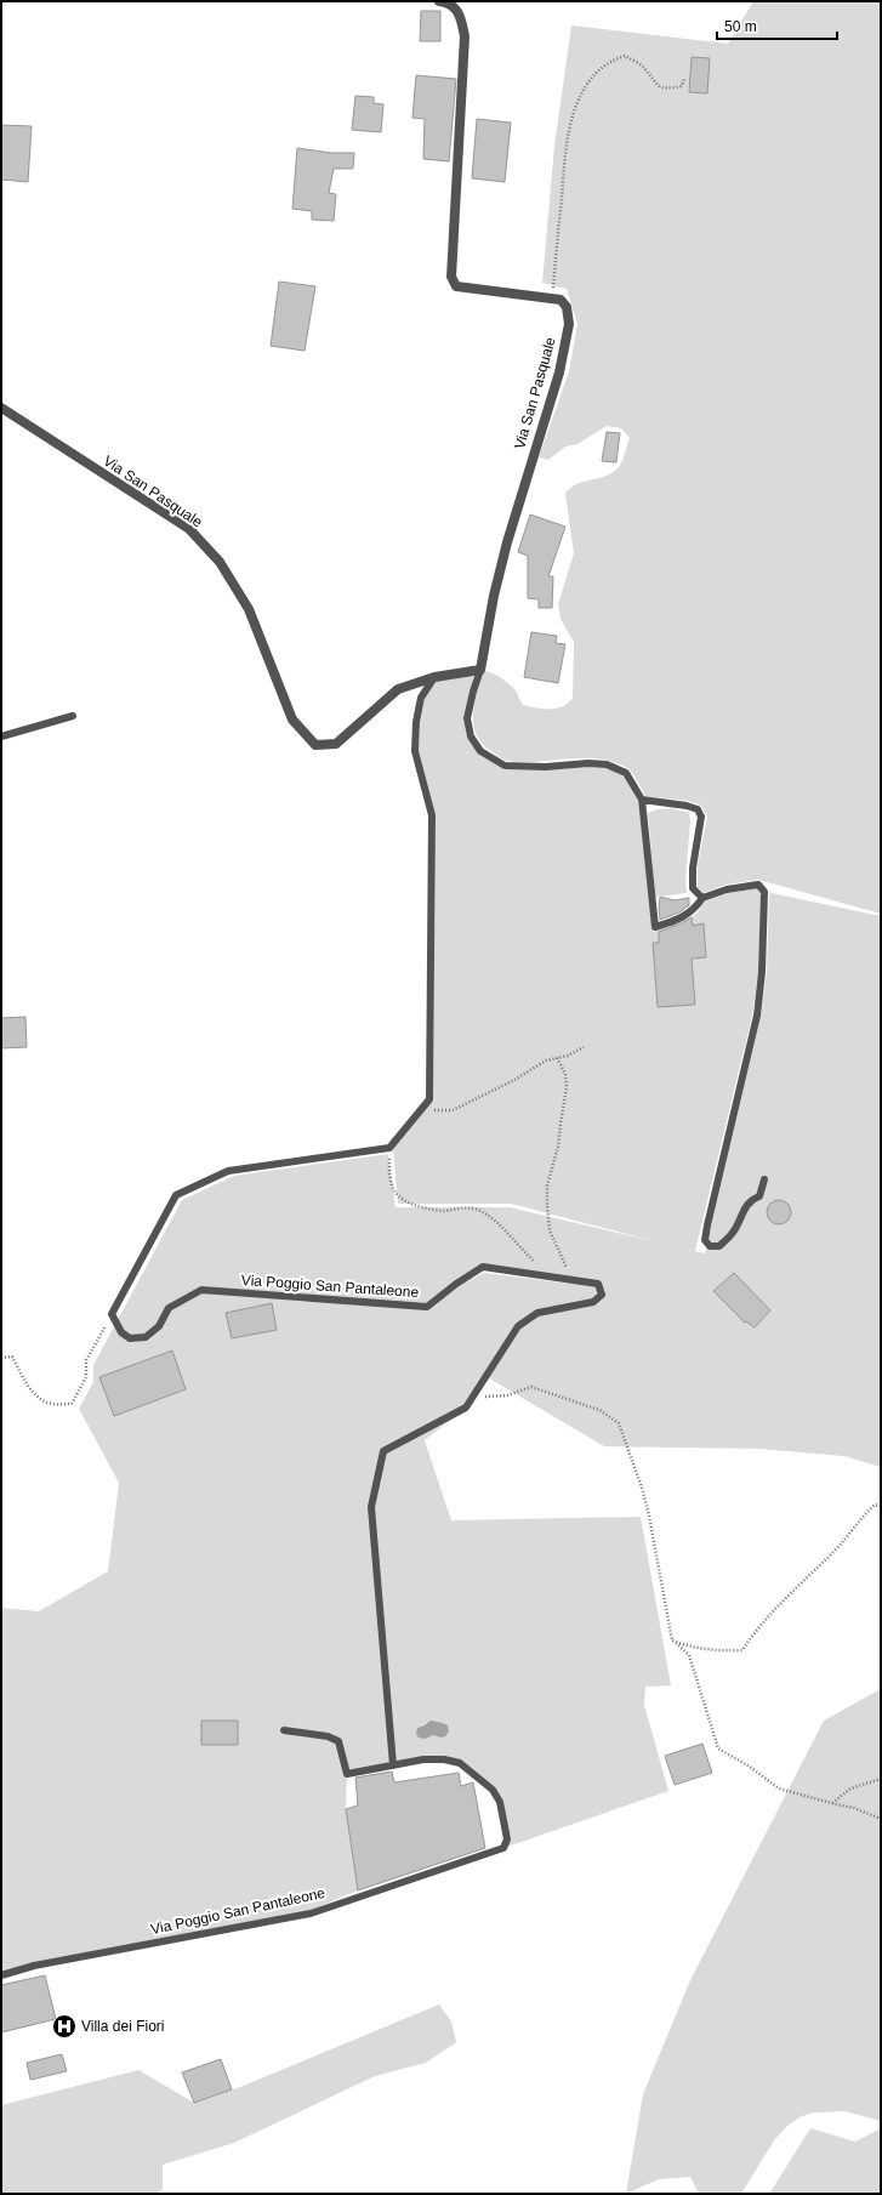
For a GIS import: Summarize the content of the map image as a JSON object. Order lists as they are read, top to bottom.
{
  "streets": {
    "street": ["Via San Pasquale"],
    "lane": ["Via Poggio San Pantaleone"]
  },
  "places": {
    "hospital": ["Villa dei Fiori"]
  },
  "scale_bar": "50 m"
}
